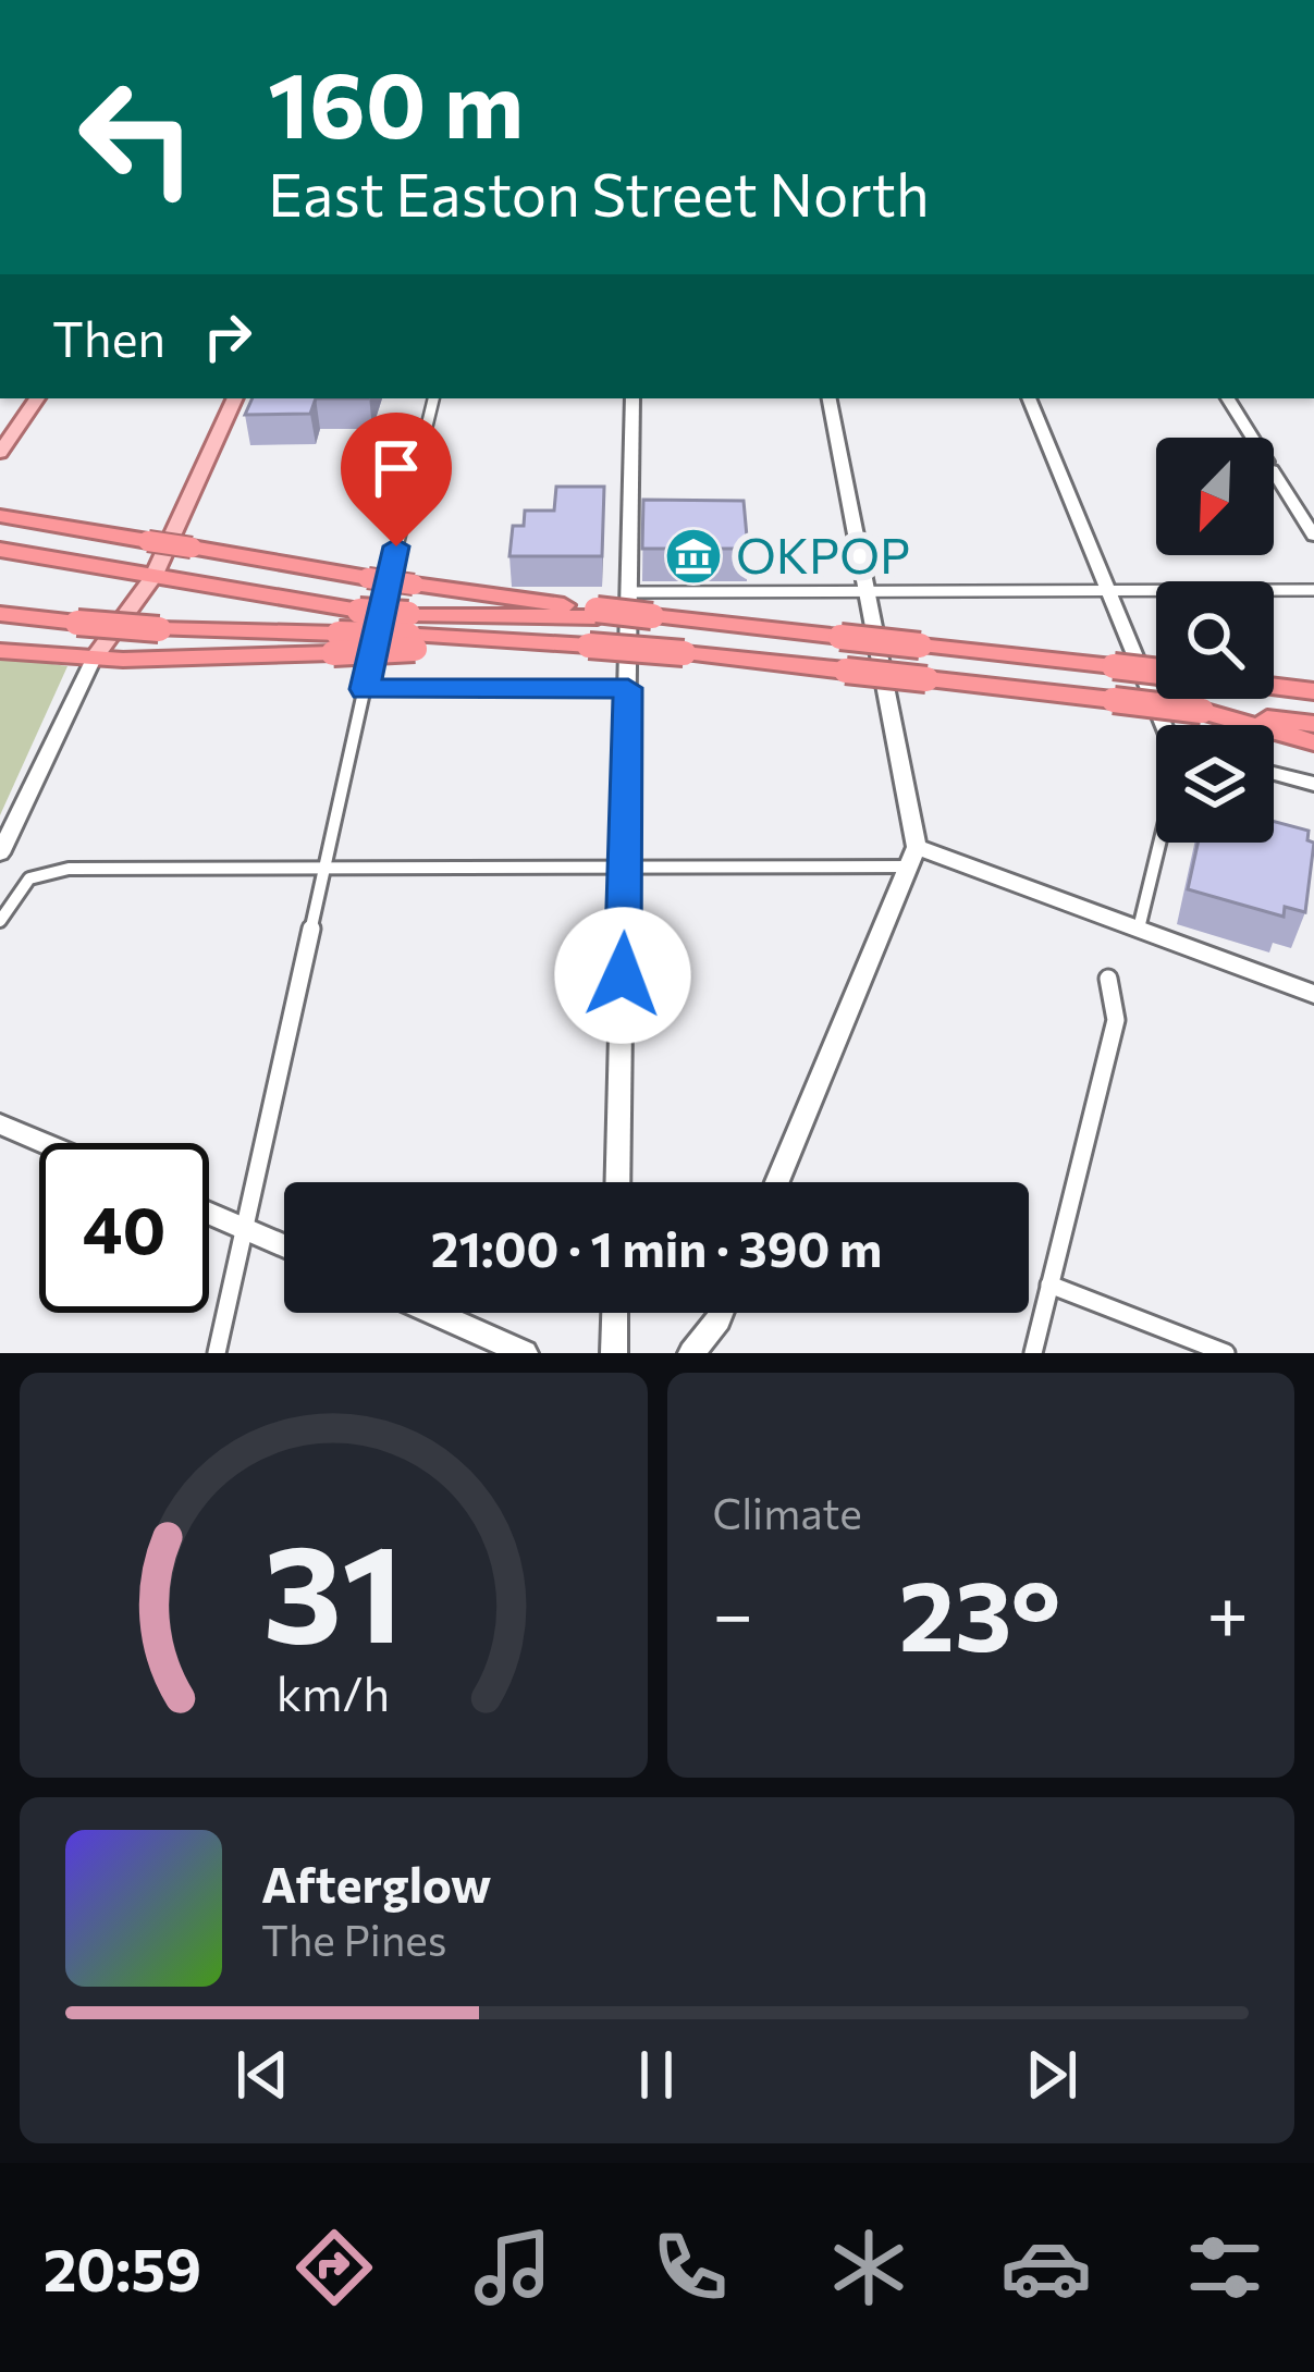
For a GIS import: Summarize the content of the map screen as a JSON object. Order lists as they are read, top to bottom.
{
  "places": {
    "museum": ["OKPOP"]
  },
  "north": "bottom left",
  "page": {
    "turn": ["160 m", "East Easton Street North"],
    "then": "Then",
    "limit": "40",
    "trip": "21:00 · 1 min · 390 m",
    "tile": "Climate",
    "heat": ["−", "23°", "+"],
    "song": ["Afterglow", "The Pines"],
    "tabs": "20:59",
    "gauge": ["31", "km/h"]
  }
}
